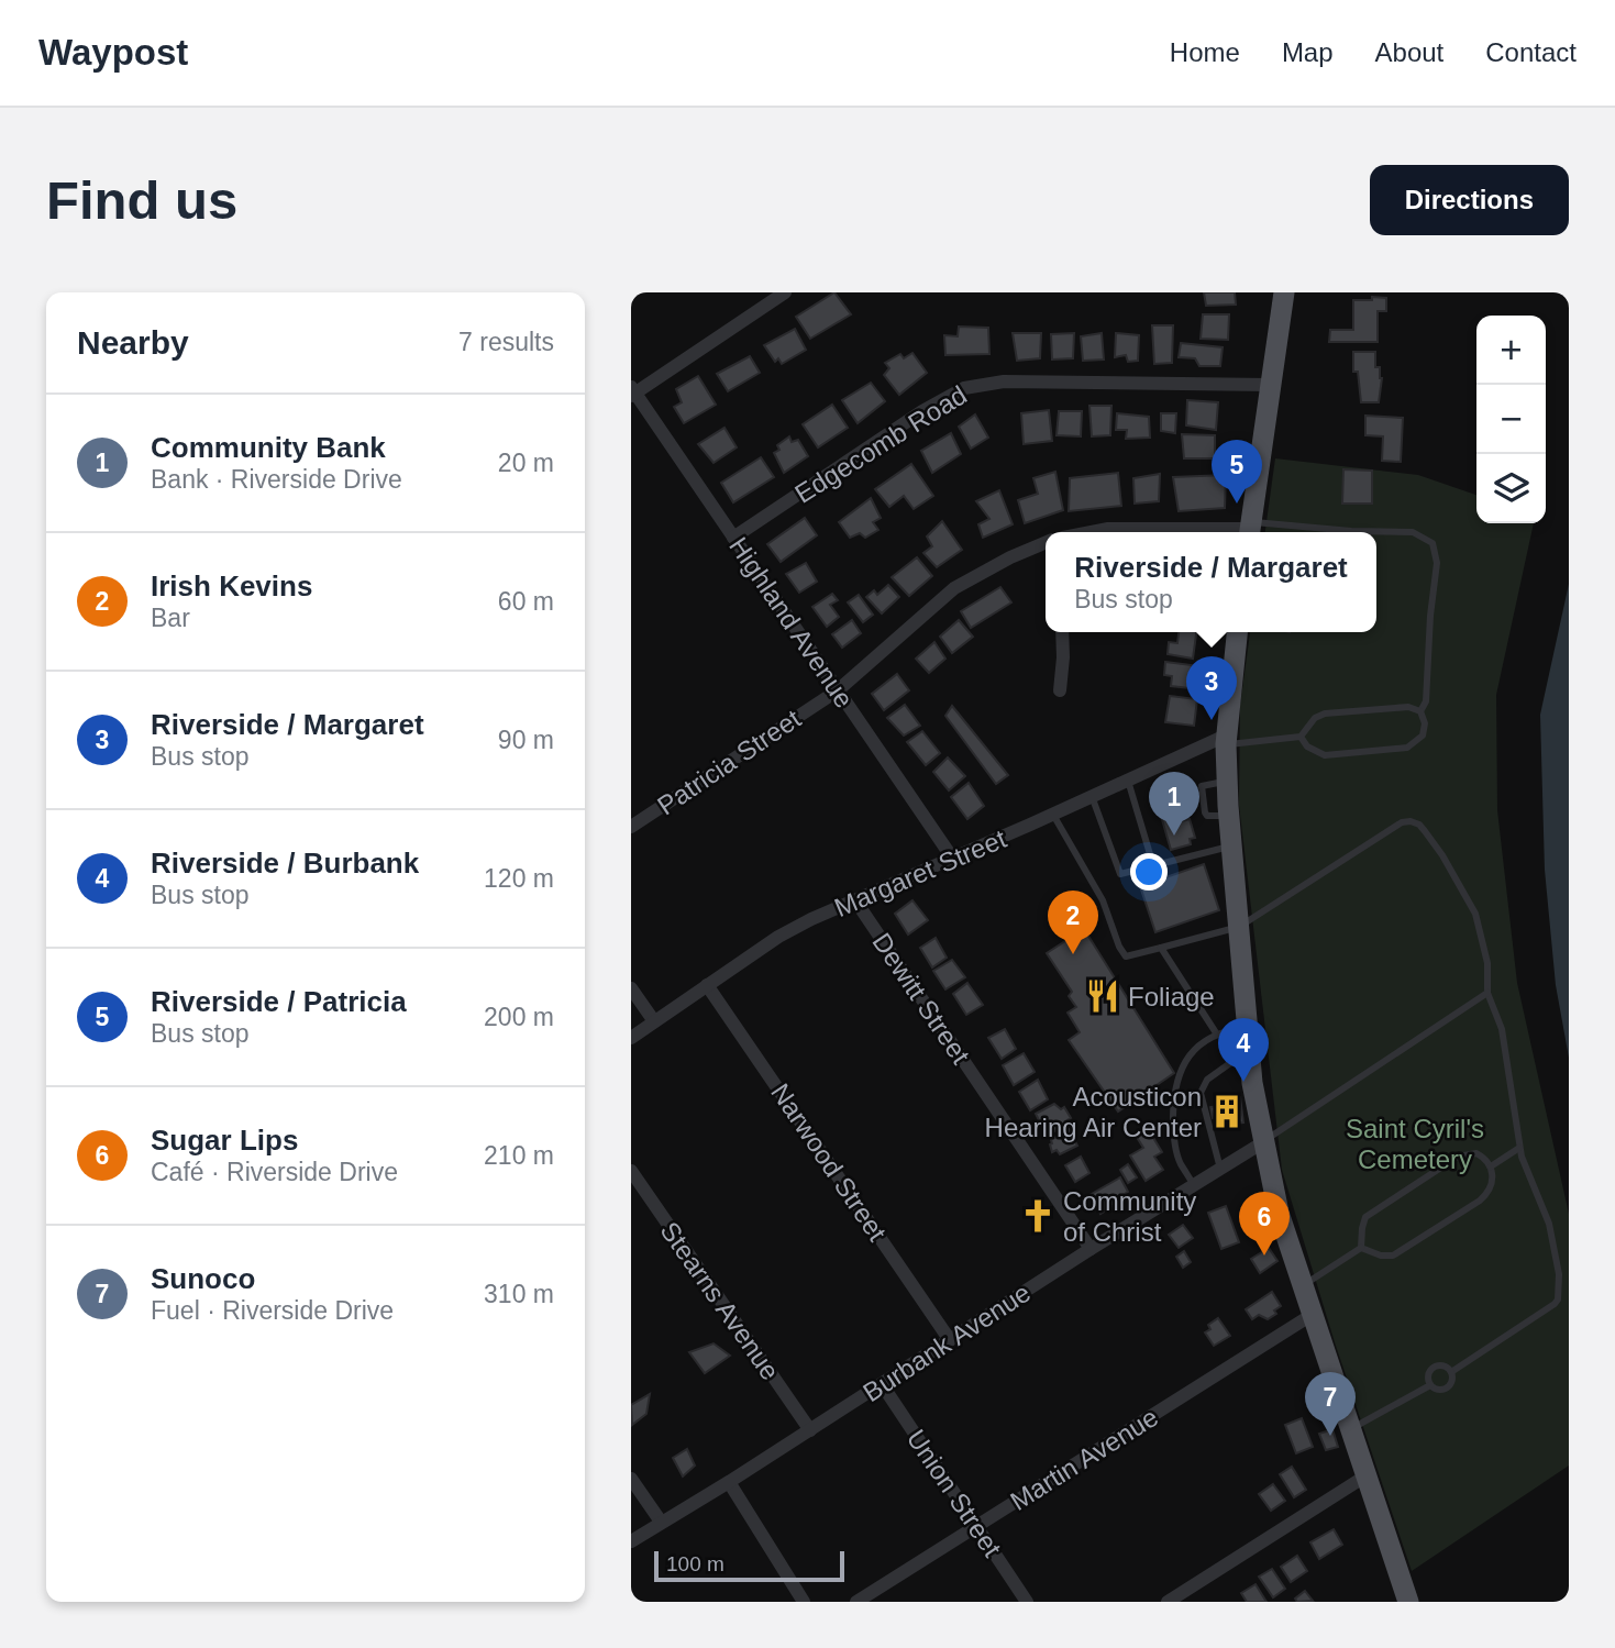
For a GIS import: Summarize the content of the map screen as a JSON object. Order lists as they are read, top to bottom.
{
  "streets": {
    "street": [
      "Edgecomb Road",
      "Highland Avenue",
      "Patricia Street",
      "Margaret Street",
      "Dewitt Street",
      "Narwood Street",
      "Stearns Avenue",
      "Burbank Avenue",
      "Martin Avenue",
      "Union Street"
    ]
  },
  "crossings": [
    ["Edgecomb Road", "Highland Avenue"],
    ["Highland Avenue", "Patricia Street"],
    ["Highland Avenue", "Margaret Street"],
    ["Margaret Street", "Dewitt Street"],
    ["Margaret Street", "Narwood Street"],
    ["Dewitt Street", "Burbank Avenue"],
    ["Narwood Street", "Burbank Avenue"],
    ["Stearns Avenue", "Burbank Avenue"],
    ["Burbank Avenue", "Union Street"],
    ["Martin Avenue", "Union Street"]
  ],
  "parks": ["Saint Cyril's Cemetery"],
  "places": {
    "restaurant": ["Foliage"],
    "building": ["Acousticon Hearing Air Center"],
    "church": ["Community of Christ"]
  },
  "scale_bar": "100 m",
  "page": {
    "header": "Waypost",
    "nav": [
      "Home",
      "Map",
      "About",
      "Contact"
    ],
    "buttons": "Directions",
    "title": "Find us",
    "heading": ["Nearby", "7 results"],
    "map_buttons": ["+", "−"],
    "list": [
      {
        "mark": "1",
        "name": "Community Bank",
        "note": "Bank · Riverside Drive",
        "value": "20 m"
      },
      {
        "mark": "2",
        "name": "Irish Kevins",
        "note": "Bar",
        "value": "60 m"
      },
      {
        "mark": "3",
        "name": "Riverside / Margaret",
        "note": "Bus stop",
        "value": "90 m"
      },
      {
        "mark": "4",
        "name": "Riverside / Burbank",
        "note": "Bus stop",
        "value": "120 m"
      },
      {
        "mark": "5",
        "name": "Riverside / Patricia",
        "note": "Bus stop",
        "value": "200 m"
      },
      {
        "mark": "6",
        "name": "Sugar Lips",
        "note": "Café · Riverside Drive",
        "value": "210 m"
      },
      {
        "mark": "7",
        "name": "Sunoco",
        "note": "Fuel · Riverside Drive",
        "value": "310 m"
      }
    ],
    "pins": [
      "5",
      "3",
      "1",
      "2",
      "4",
      "6",
      "7"
    ],
    "popup": ["Riverside / Margaret", "Bus stop"],
    "scale": "100 m"
  }
}
